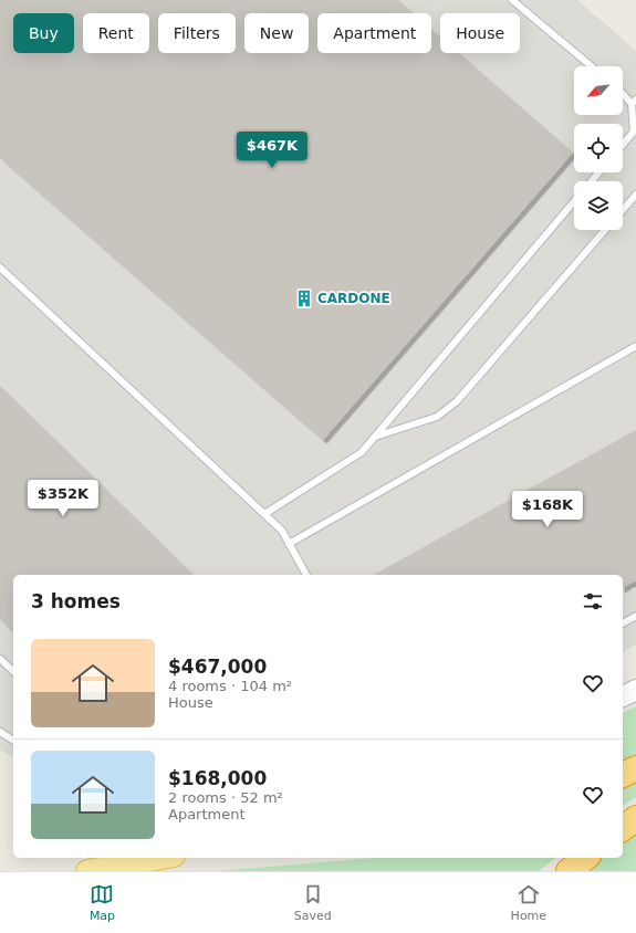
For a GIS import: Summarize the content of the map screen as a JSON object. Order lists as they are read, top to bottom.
{
  "places": {
    "building": ["CARDONE"]
  },
  "north": "bottom left",
  "page": {
    "chip": [
      "Buy",
      "Rent",
      "Filters",
      "New",
      "Apartment",
      "House"
    ],
    "price": ["$467K", "$352K", "$168K"],
    "heading": "3 homes",
    "list": [
      {
        "name": "$467,000",
        "note": "4 rooms · 104 m² · House"
      },
      {
        "name": "$168,000",
        "note": "2 rooms · 52 m² · Apartment"
      }
    ],
    "tabs": ["Map", "Saved", "Home"]
  }
}
